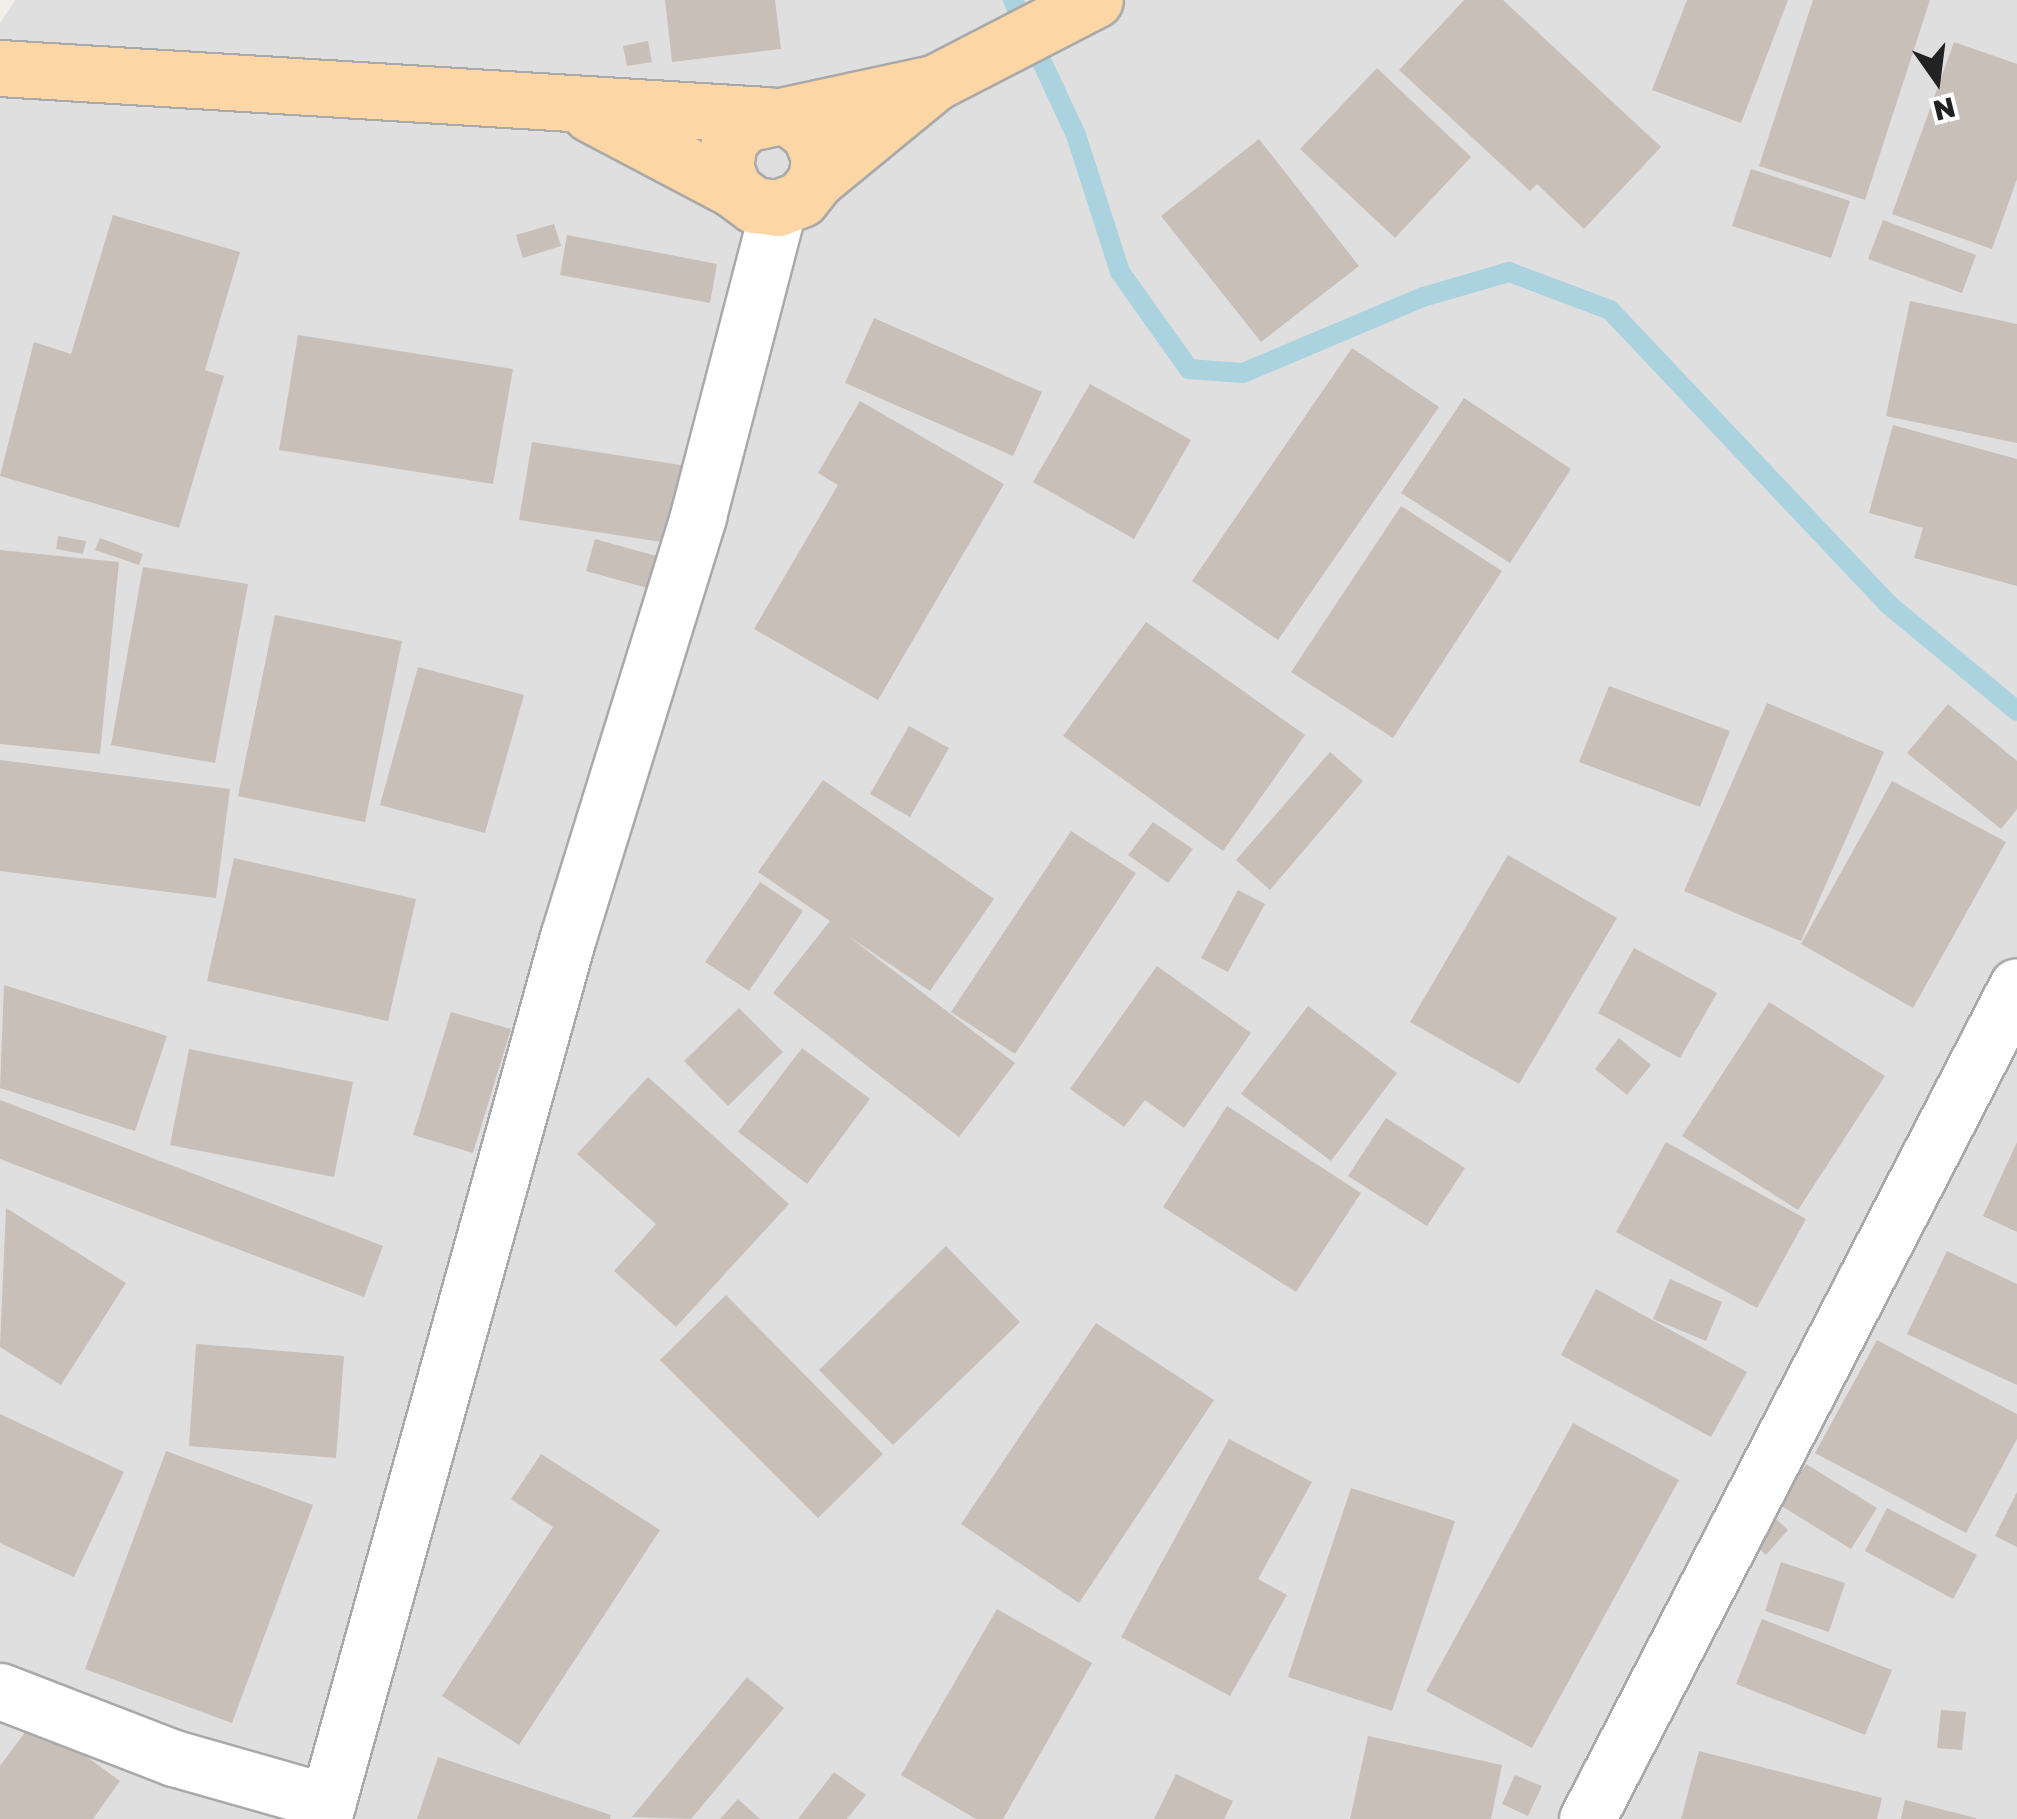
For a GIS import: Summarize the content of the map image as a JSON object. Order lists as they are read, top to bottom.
{
  "north": "bottom"
}
